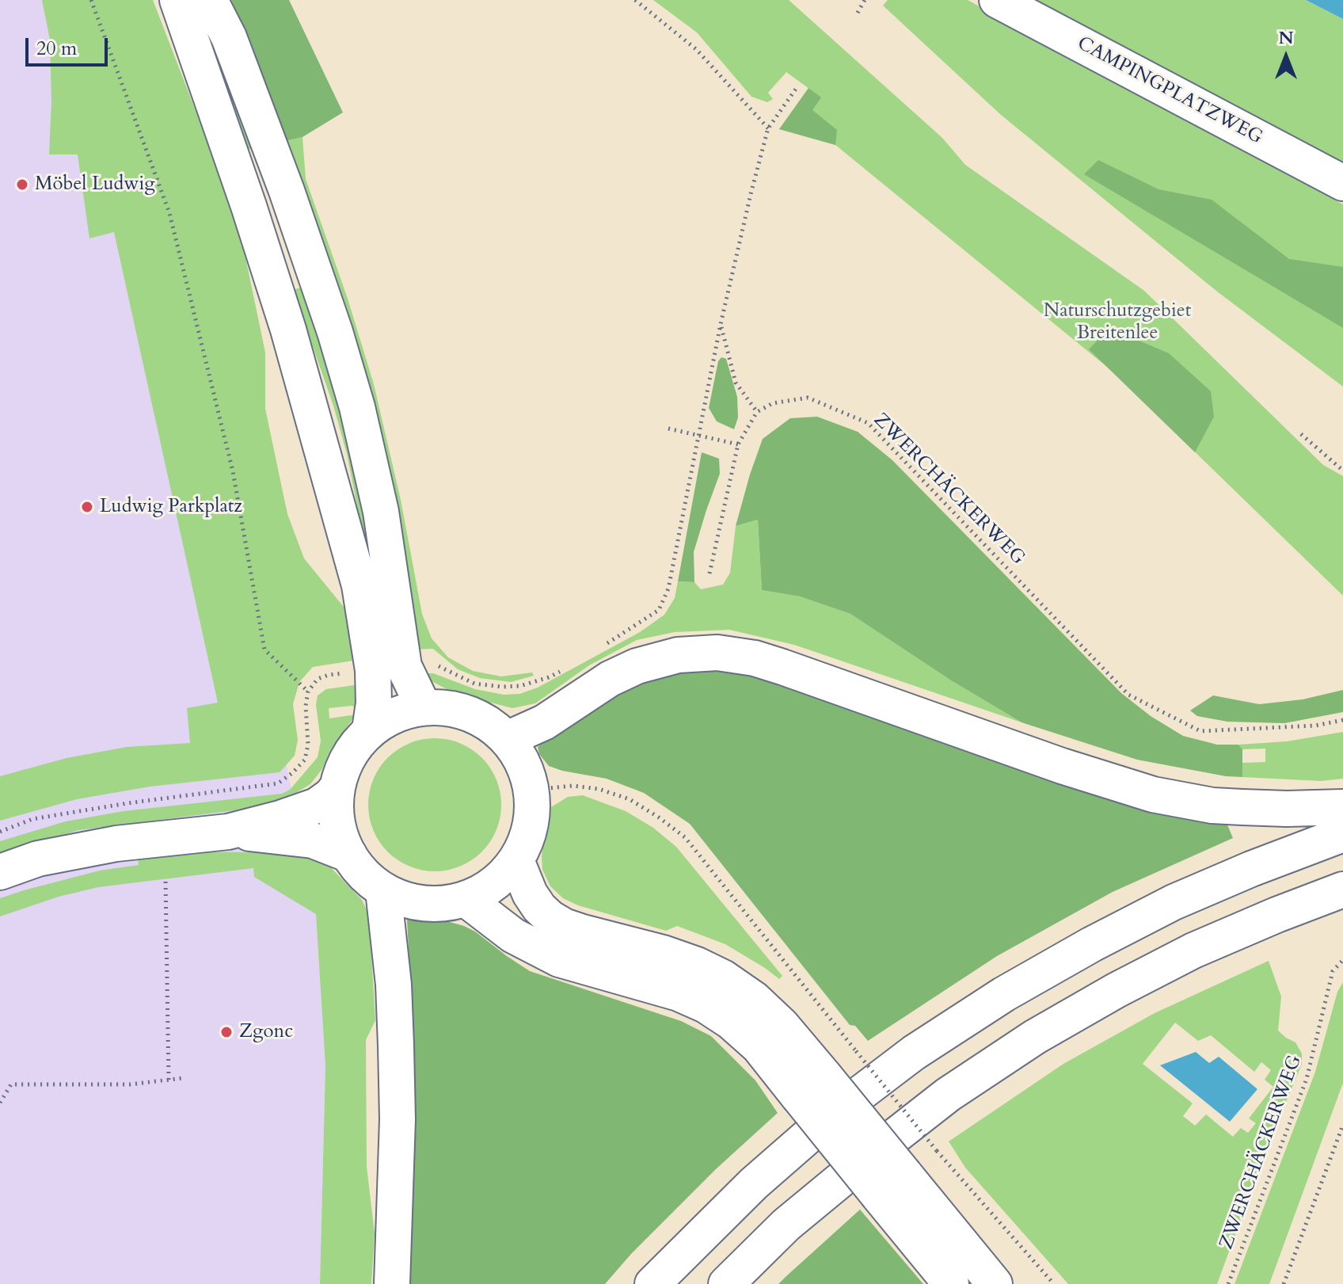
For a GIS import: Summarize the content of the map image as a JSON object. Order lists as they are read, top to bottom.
{
  "streets": {
    "main road": ["CAMPINGPLATZWEG"],
    "path": ["ZWERCHÄCKERWEG"]
  },
  "parks": ["Naturschutzgebiet Breitenlee"],
  "places": ["Möbel Ludwig", "Ludwig Parkplatz", "Zgonc"],
  "scale_bar": "20 m",
  "north": "top"
}
